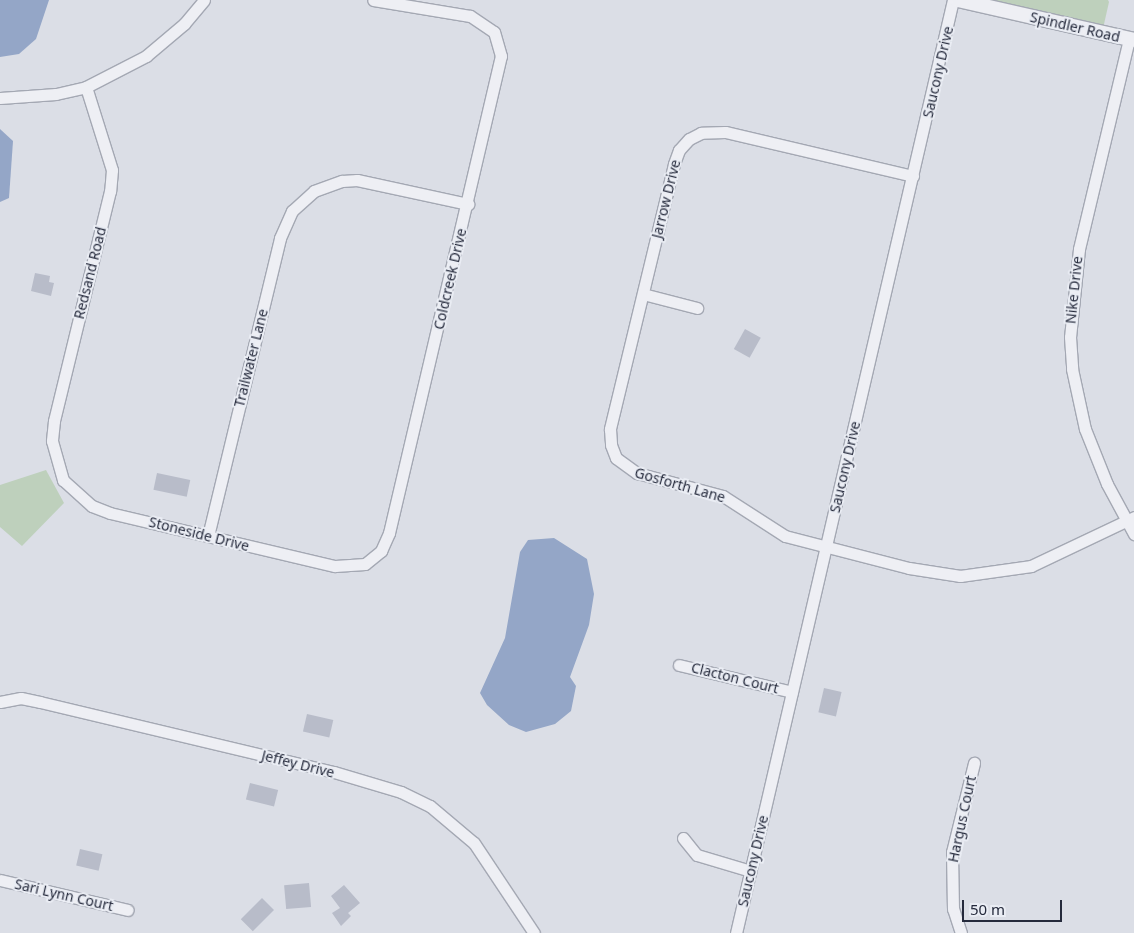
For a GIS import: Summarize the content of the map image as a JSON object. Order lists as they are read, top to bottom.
{
  "streets": {
    "street": [
      "Spindler Road",
      "Saucony Drive",
      "Jarrow Drive",
      "Redsand Road",
      "Coldcreek Drive",
      "Nike Drive",
      "Trailwater Lane",
      "Gosforth Lane",
      "Stoneside Drive",
      "Clacton Court",
      "Jeffey Drive",
      "Hargus Court",
      "Sari Lynn Court"
    ]
  },
  "crossings": [
    ["Spindler Road", "Nike Drive"],
    ["Saucony Drive", "Jarrow Drive"],
    ["Saucony Drive", "Gosforth Lane"],
    ["Saucony Drive", "Clacton Court"],
    ["Jarrow Drive", "Gosforth Lane"],
    ["Redsand Road", "Stoneside Drive"],
    ["Coldcreek Drive", "Trailwater Lane"],
    ["Coldcreek Drive", "Stoneside Drive"],
    ["Nike Drive", "Gosforth Lane"],
    ["Trailwater Lane", "Stoneside Drive"]
  ],
  "scale_bar": "50 m"
}
